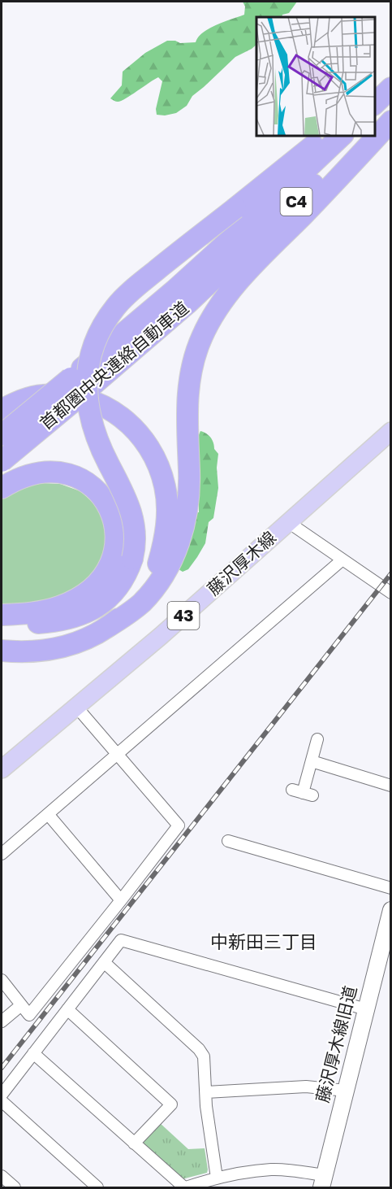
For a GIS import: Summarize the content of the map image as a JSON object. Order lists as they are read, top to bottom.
{
  "streets": {
    "highway": ["C4", "首都圏中央連絡自動車道"],
    "main road": ["藤沢厚木線", "43"],
    "street": ["藤沢厚木線旧道"]
  },
  "crossings": [
    ["C4", "首都圏中央連絡自動車道"]
  ],
  "districts": ["中新田三丁目"]
}
